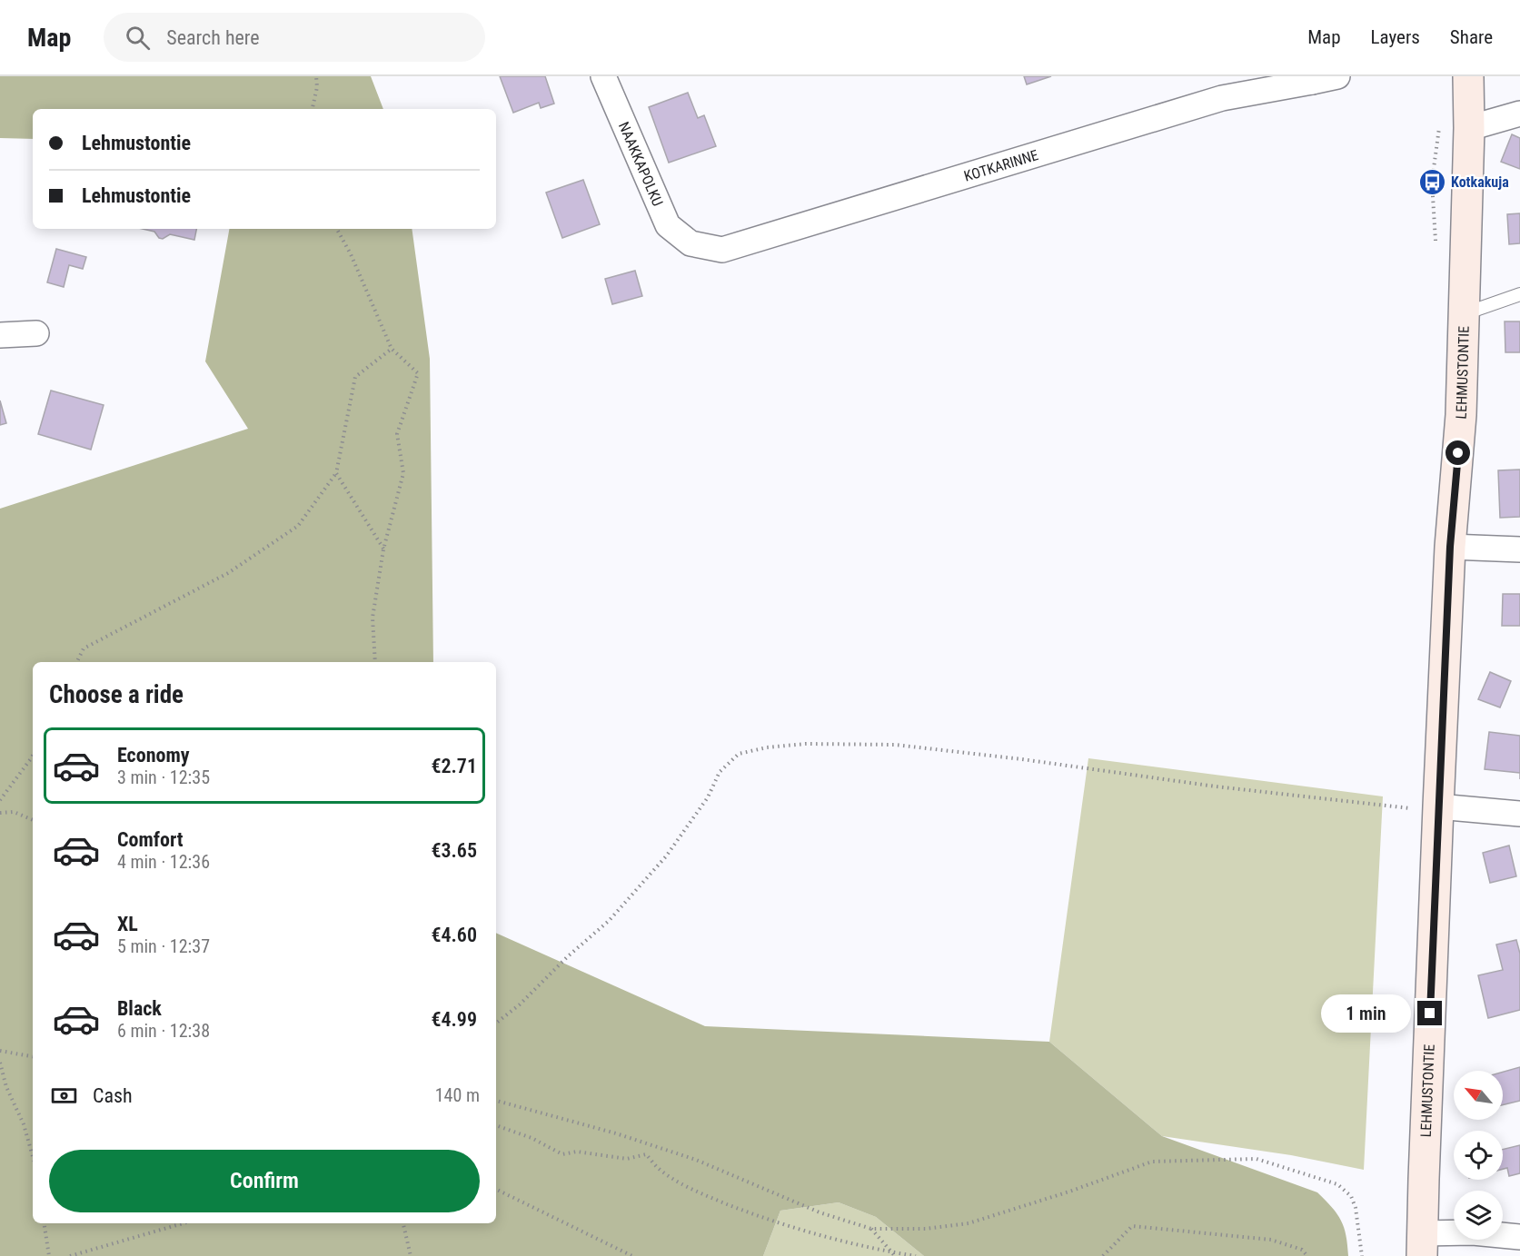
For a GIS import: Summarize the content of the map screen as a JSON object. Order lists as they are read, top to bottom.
{
  "streets": {
    "main road": ["LEHMUSTONTIE"],
    "street": ["NAAKKAPOLKU", "KOTKARINNE"]
  },
  "crossings": [
    ["NAAKKAPOLKU", "KOTKARINNE"]
  ],
  "places": {
    "bus stop": ["Kotkakuja"]
  },
  "north": "top left",
  "page": {
    "header": "Map",
    "search": "Search here",
    "nav": ["Map", "Layers", "Share"],
    "banner": ["Lehmustontie", "Lehmustontie"],
    "heading": "Choose a ride",
    "list": [
      {
        "name": "Economy",
        "note": "3 min · 12:35",
        "value": "€2.71"
      },
      {
        "name": "Comfort",
        "note": "4 min · 12:36",
        "value": "€3.65"
      },
      {
        "name": "XL",
        "note": "5 min · 12:37",
        "value": "€4.60"
      },
      {
        "name": "Black",
        "note": "6 min · 12:38",
        "value": "€4.99"
      }
    ],
    "bubble": "1 min",
    "pay": ["Cash", "140 m"],
    "buttons": "Confirm"
  }
}
